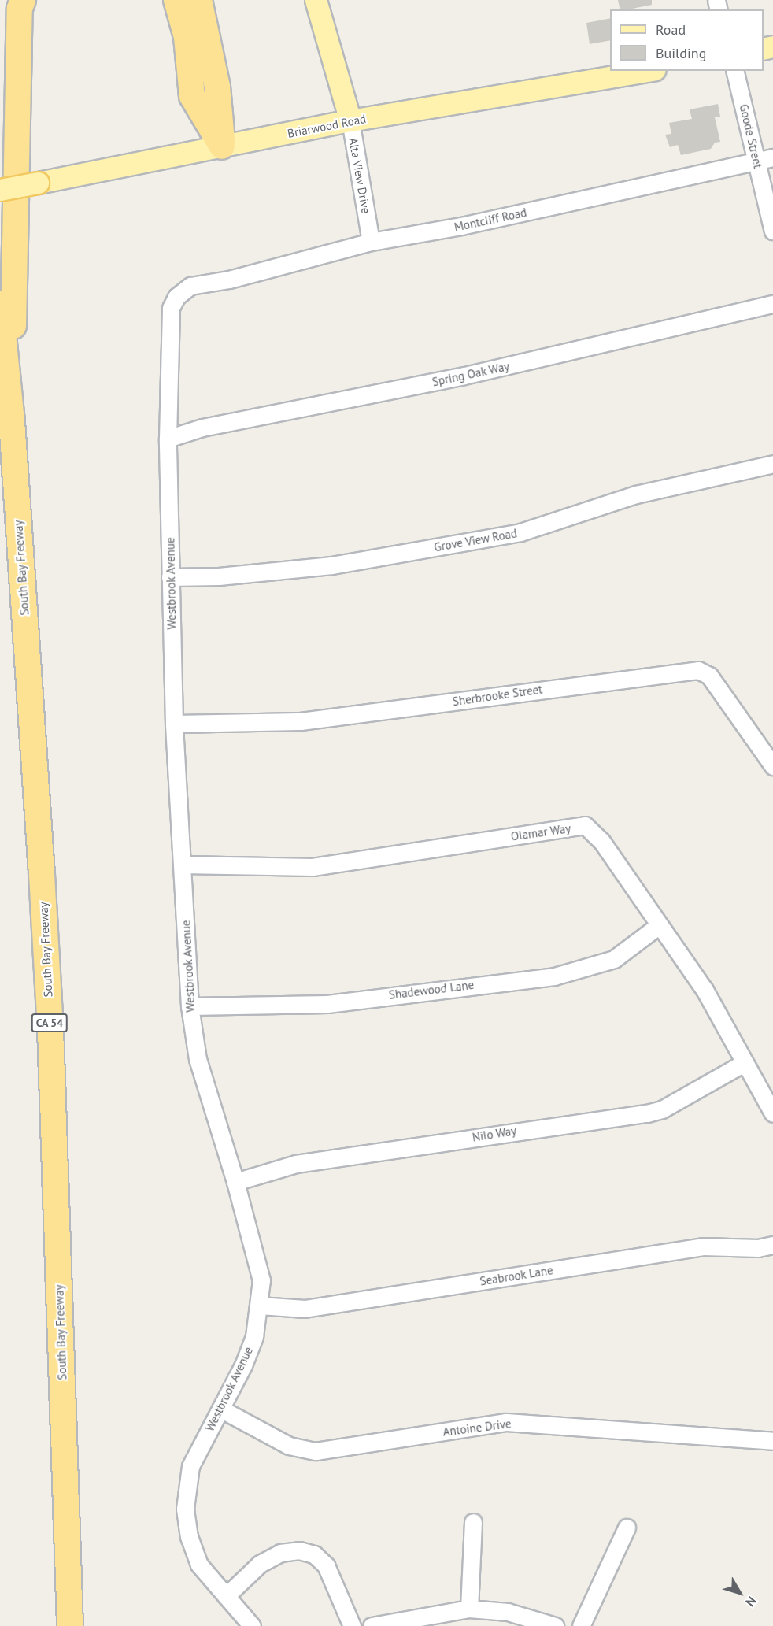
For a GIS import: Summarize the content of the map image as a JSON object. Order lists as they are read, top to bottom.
{
  "streets": {
    "highway": ["South Bay Freeway", "CA 54"],
    "main road": ["Briarwood Road", "Alta View Drive"],
    "street": [
      "Goode Street",
      "Montcliff Road",
      "Spring Oak Way",
      "Grove View Road",
      "Westbrook Avenue",
      "Sherbrooke Street",
      "Olamar Way",
      "Shadewood Lane",
      "Nilo Way",
      "Seabrook Lane",
      "Antoine Drive"
    ]
  },
  "crossings": [
    ["Briarwood Road", "Alta View Drive"],
    ["Goode Street", "Montcliff Road"],
    ["Alta View Drive", "Montcliff Road"],
    ["Montcliff Road", "Westbrook Avenue"],
    ["Spring Oak Way", "Westbrook Avenue"],
    ["Grove View Road", "Westbrook Avenue"],
    ["Westbrook Avenue", "Sherbrooke Street"],
    ["Westbrook Avenue", "Olamar Way"],
    ["Westbrook Avenue", "Shadewood Lane"],
    ["Westbrook Avenue", "Nilo Way"],
    ["Westbrook Avenue", "Seabrook Lane"],
    ["Westbrook Avenue", "Antoine Drive"],
    ["Olamar Way", "Shadewood Lane"],
    ["Olamar Way", "Nilo Way"]
  ],
  "legend": ["Road", "Building"],
  "north": "bottom right"
}
